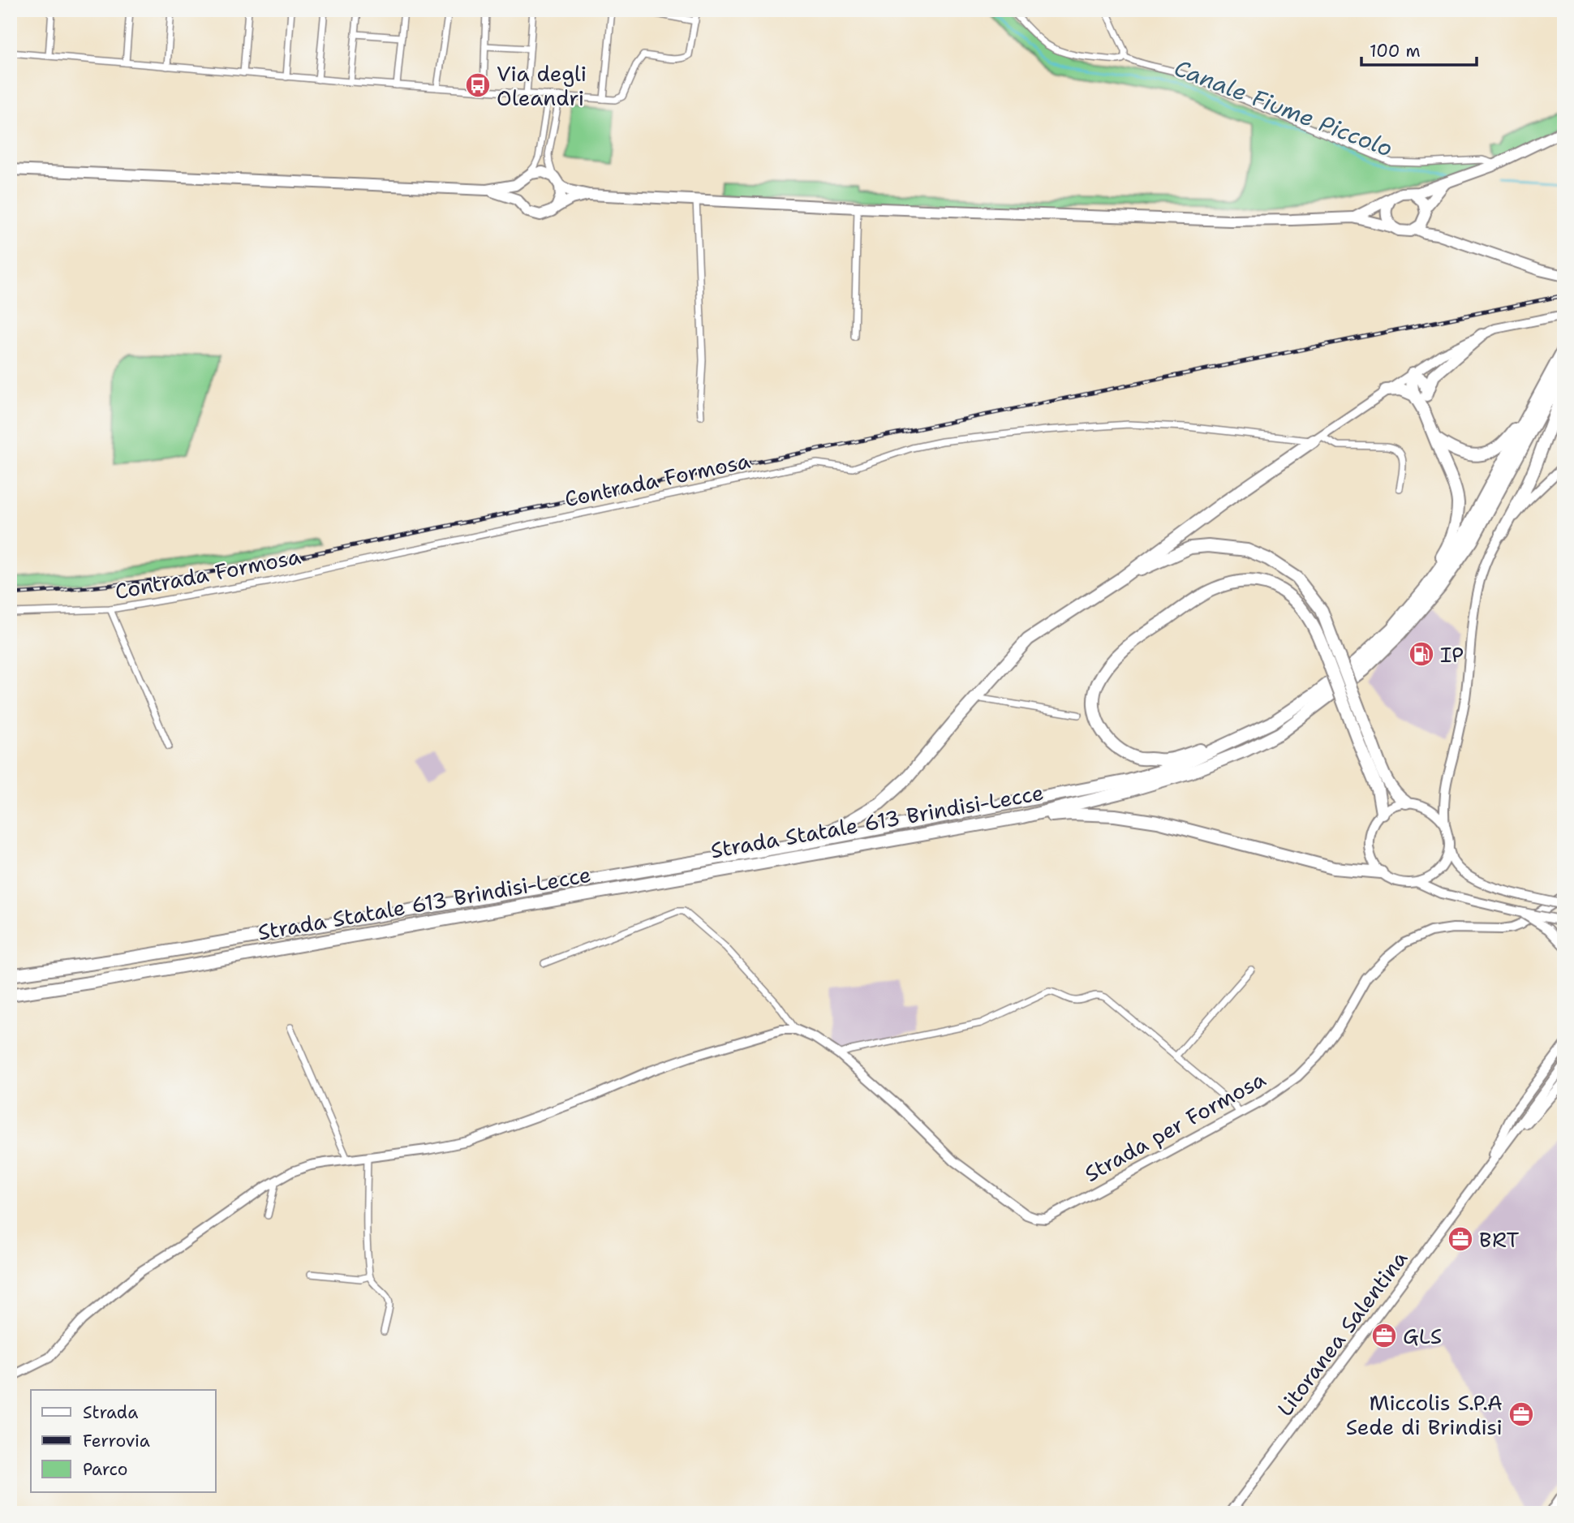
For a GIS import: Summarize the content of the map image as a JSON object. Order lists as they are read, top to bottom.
{
  "streets": {
    "highway": ["Strada Statale 613 Brindisi-Lecce"],
    "street": ["Contrada Formosa", "Strada per Formosa", "Litoranea Salentina"]
  },
  "water": ["Canale Fiume Piccolo"],
  "places": {
    "bus stop": ["Via degli Oleandri"],
    "fuel station": ["IP"],
    "office": ["BRT", "GLS", "Miccolis S.P.A Sede di Brindisi"]
  },
  "legend": ["Strada", "Ferrovia", "Parco"],
  "scale_bar": "100 m"
}
